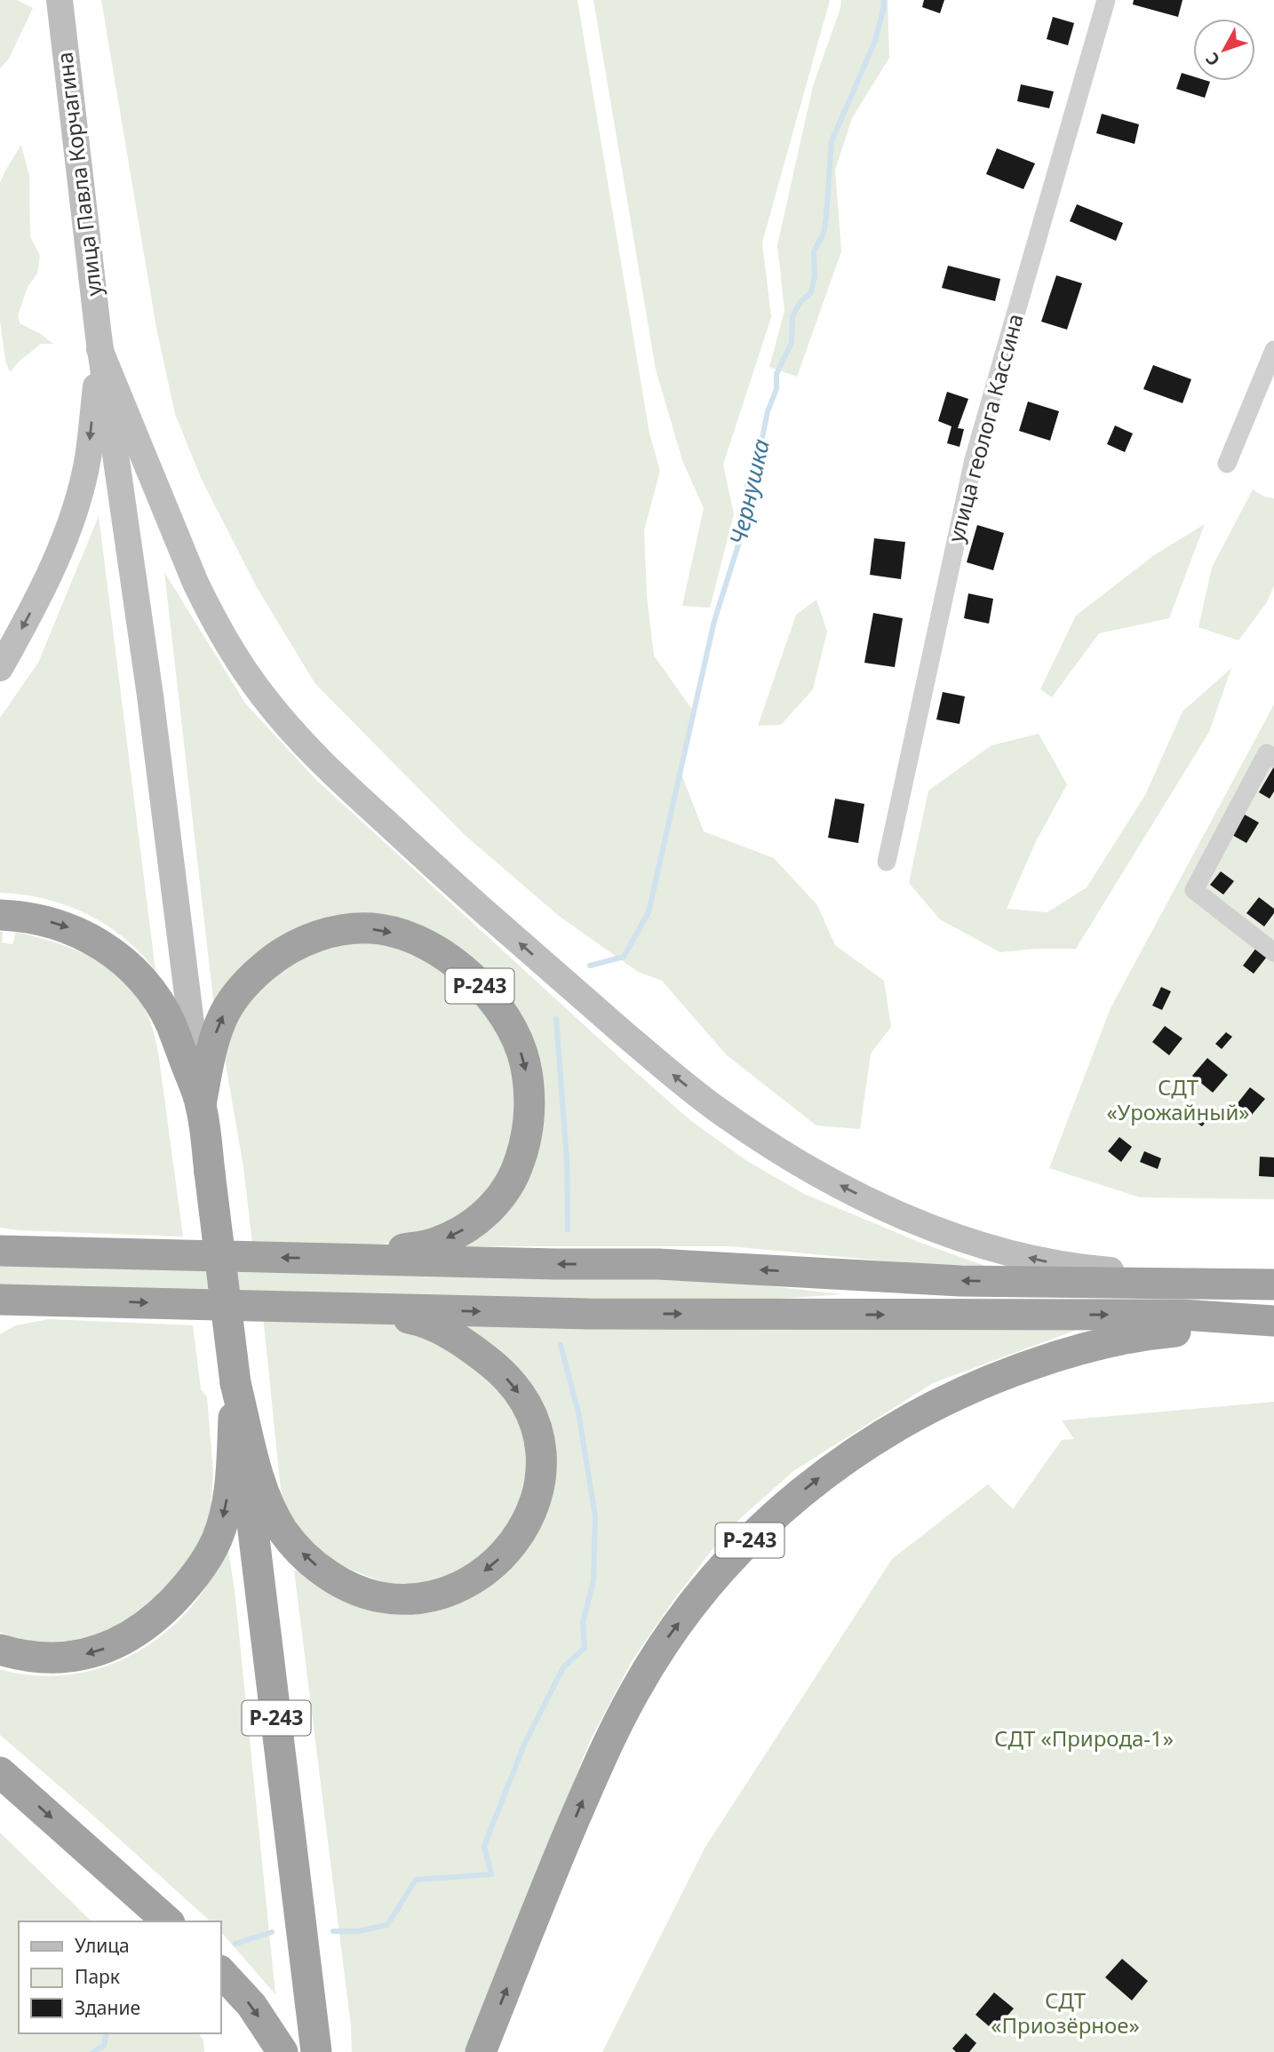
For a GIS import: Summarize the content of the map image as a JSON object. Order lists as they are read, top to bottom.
{
  "streets": {
    "highway": ["Р-243"],
    "main road": ["улица Павла Корчагина"],
    "street": ["улица геолога Кассина"]
  },
  "crossings": [
    ["улица Павла Корчагина", "Р-243"]
  ],
  "water": ["Чернушка"],
  "parks": ["СДТ «Урожайный»", "СДТ «Природа-1»", "СДТ «Приозёрное»"],
  "legend": ["Улица", "Парк", "Здание"],
  "north": "bottom left"
}
